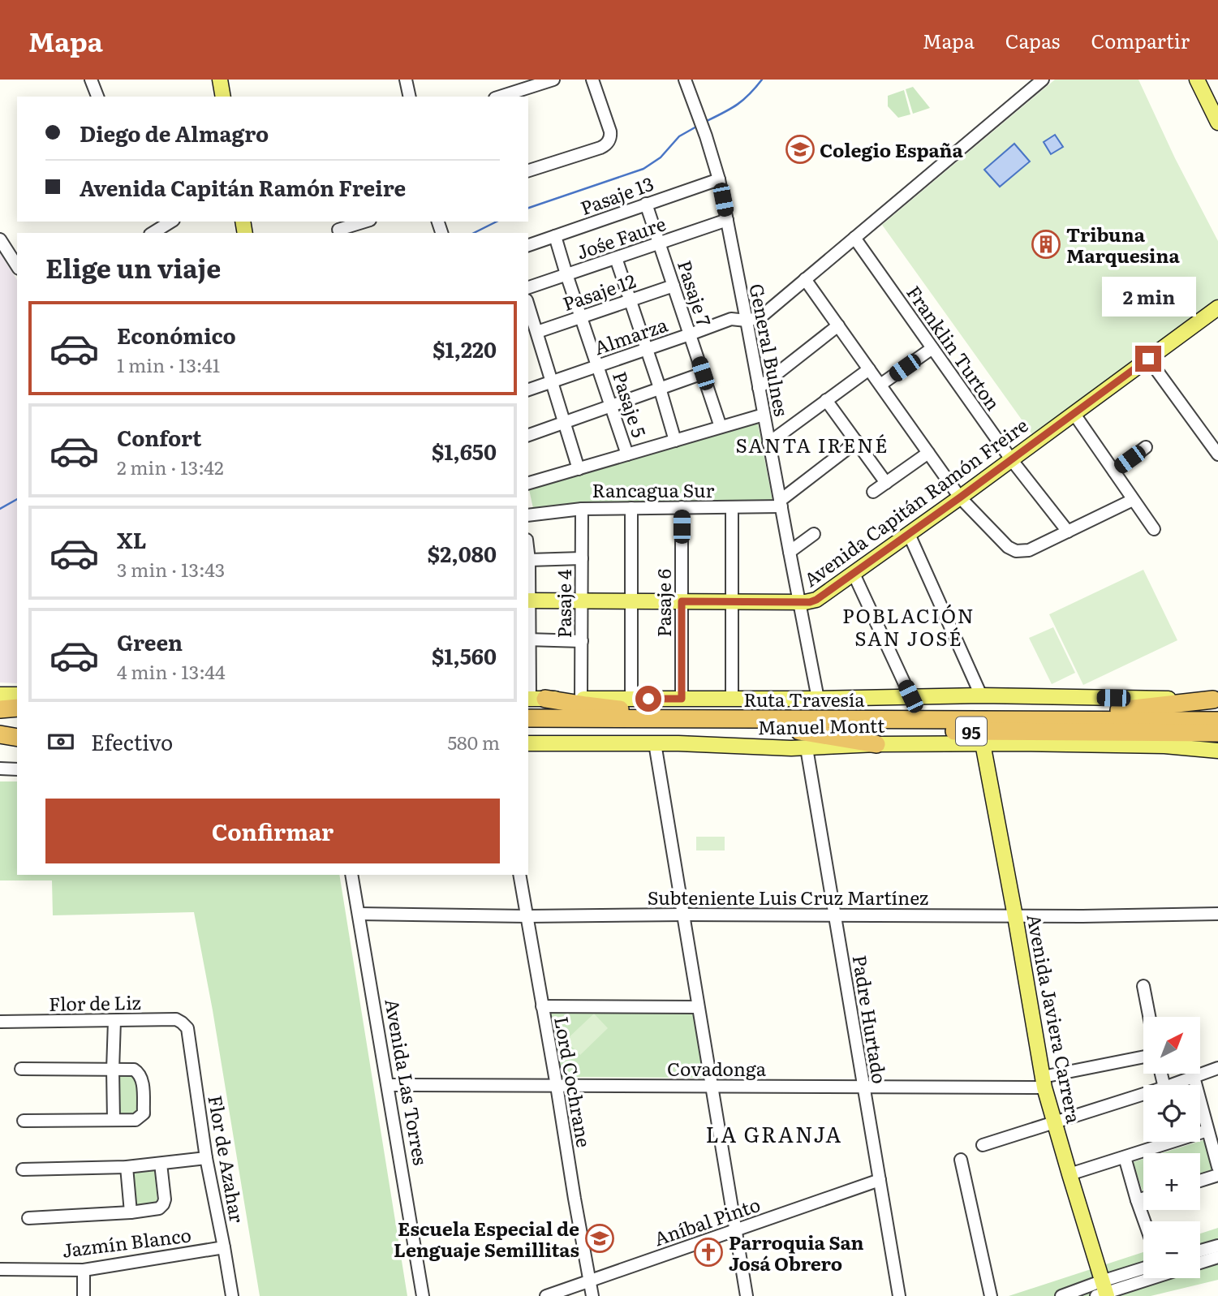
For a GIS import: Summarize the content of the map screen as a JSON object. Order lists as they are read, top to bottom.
{
  "streets": {
    "highway": ["Ruta Travesía", "95"],
    "main road": ["Avenida Capitán Ramón Freire", "Manuel Montt", "Avenida Javiera Carrera"],
    "street": [
      "Pasaje 13",
      "Jośe Faure",
      "Pasaje 12",
      "Pasaje 7",
      "Almarza",
      "Franklin Turton",
      "General Bulnes",
      "Pasaje 5",
      "Rancagua Sur",
      "Pasaje 6",
      "Pasaje 4",
      "Subteniente Luis Cruz Martínez",
      "Flor de Liz",
      "Padre Hurtado",
      "Covadonga",
      "Avenida Las Torres",
      "Lord Cochrane",
      "Flor de Azahar",
      "Aníbal Pinto",
      "Jazmín Blanco"
    ]
  },
  "crossings": [
    ["Pasaje 13", "Pasaje 7"],
    ["Pasaje 13", "General Bulnes"],
    ["Pasaje 13", "Pasaje 5"],
    ["Jośe Faure", "Pasaje 7"],
    ["Jośe Faure", "General Bulnes"],
    ["Jośe Faure", "Pasaje 5"],
    ["Pasaje 12", "Pasaje 7"],
    ["Pasaje 12", "Pasaje 5"],
    ["Pasaje 7", "Almarza"],
    ["Pasaje 7", "Rancagua Sur"],
    ["Almarza", "General Bulnes"],
    ["Almarza", "Pasaje 5"],
    ["Franklin Turton", "Avenida Capitán Ramón Freire"],
    ["General Bulnes", "Rancagua Sur"],
    ["General Bulnes", "Avenida Capitán Ramón Freire"],
    ["Pasaje 5", "Rancagua Sur"],
    ["Rancagua Sur", "Pasaje 6"],
    ["Rancagua Sur", "Pasaje 4"],
    ["Avenida Capitán Ramón Freire", "Pasaje 6"],
    ["Avenida Capitán Ramón Freire", "Pasaje 4"],
    ["Manuel Montt", "Avenida Javiera Carrera"],
    ["Manuel Montt", "Padre Hurtado"],
    ["Subteniente Luis Cruz Martínez", "Avenida Javiera Carrera"],
    ["Subteniente Luis Cruz Martínez", "Padre Hurtado"],
    ["Subteniente Luis Cruz Martínez", "Avenida Las Torres"],
    ["Subteniente Luis Cruz Martínez", "Lord Cochrane"],
    ["Flor de Liz", "Flor de Azahar"],
    ["Avenida Javiera Carrera", "Covadonga"],
    ["Padre Hurtado", "Covadonga"],
    ["Padre Hurtado", "Aníbal Pinto"],
    ["Covadonga", "Avenida Las Torres"],
    ["Covadonga", "Lord Cochrane"],
    ["Lord Cochrane", "Aníbal Pinto"],
    ["Flor de Azahar", "Jazmín Blanco"]
  ],
  "districts": ["SANTA IRENÉ", "POBLACIÓN SAN JOSÉ", "LA GRANJA"],
  "places": {
    "school or university": ["Colegio España", "Escuela Especial de Lenguaje Semillitas"],
    "building": ["Tribuna Marquesina"],
    "church": ["Parroquia San Josá Obrero"]
  },
  "north": "top right",
  "page": {
    "header": "Mapa",
    "nav": ["Mapa", "Capas", "Compartir"],
    "banner": ["Diego de Almagro", "Avenida Capitán Ramón Freire"],
    "heading": "Elige un viaje",
    "bubble": "2 min",
    "list": [
      {
        "name": "Económico",
        "note": "1 min · 13:41",
        "value": "$1,220"
      },
      {
        "name": "Confort",
        "note": "2 min · 13:42",
        "value": "$1,650"
      },
      {
        "name": "XL",
        "note": "3 min · 13:43",
        "value": "$2,080"
      },
      {
        "name": "Green",
        "note": "4 min · 13:44",
        "value": "$1,560"
      }
    ],
    "pay": ["Efectivo", "580 m"],
    "buttons": "Confirmar",
    "map_buttons": ["+", "−"]
  }
}
